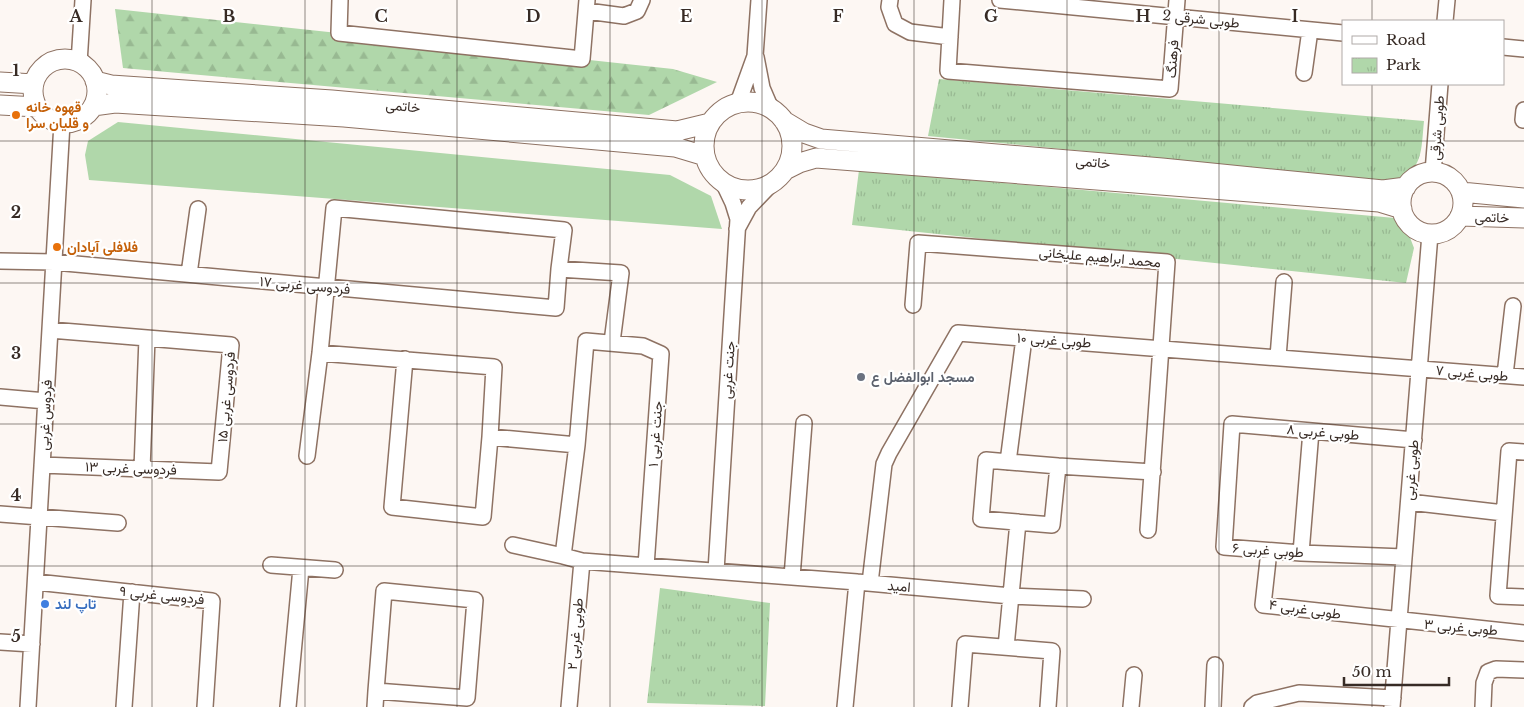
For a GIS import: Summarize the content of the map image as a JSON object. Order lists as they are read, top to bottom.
{
  "streets": {
    "main road": ["خاتمی"],
    "street": [
      "طوبی شرقی 2",
      "فرهنگ",
      "طوبی شرقی",
      "محمد ابراهیم علیخانی",
      "فردوسی غربی ۱۷",
      "طوبی غربی ۱۰",
      "جنت غربی",
      "طوبی غربی ۷",
      "فردوسی غربی ۱۵",
      "فردوس غربی",
      "طوبی غربی ۸",
      "جنت غربی ۱",
      "فردوسی غربی ۱۳",
      "طوبی غربی",
      "طوبی غربی ۶",
      "امید",
      "فردوسی غربی ۹",
      "طوبی غربی ۴",
      "طوبی غربی ۳",
      "طوبی غربی ۲"
    ]
  },
  "crossings": [
    ["طوبی شرقی 2", "فرهنگ"],
    ["خاتمی", "طوبی شرقی"],
    ["خاتمی", "جنت غربی"],
    ["خاتمی", "فردوس غربی"],
    ["خاتمی", "طوبی غربی"],
    ["طوبی شرقی", "طوبی غربی"],
    ["محمد ابراهیم علیخانی", "طوبی غربی ۱۰"],
    ["فردوسی غربی ۱۷", "فردوس غربی"],
    ["طوبی غربی ۱۰", "طوبی غربی ۷"],
    ["طوبی غربی ۱۰", "طوبی غربی"],
    ["طوبی غربی ۱۰", "امید"],
    ["جنت غربی", "امید"],
    ["طوبی غربی ۷", "طوبی غربی"],
    ["فردوسی غربی ۱۵", "فردوس غربی"],
    ["فردوسی غربی ۱۵", "فردوسی غربی ۱۳"],
    ["فردوس غربی", "فردوسی غربی ۱۳"],
    ["فردوس غربی", "فردوسی غربی ۹"],
    ["طوبی غربی ۸", "طوبی غربی"],
    ["طوبی غربی ۸", "طوبی غربی ۶"],
    ["جنت غربی ۱", "امید"],
    ["طوبی غربی", "طوبی غربی ۶"],
    ["طوبی غربی", "طوبی غربی ۴"],
    ["طوبی غربی", "طوبی غربی ۳"],
    ["طوبی غربی ۶", "طوبی غربی ۴"],
    ["امید", "طوبی غربی ۲"],
    ["طوبی غربی ۴", "طوبی غربی ۳"]
  ],
  "places": [
    "قهوه خانه و قلیان سرا",
    "فلافلی آبادان",
    "مسجد ابوالفضل ع",
    "تاپ لند"
  ],
  "legend": ["Road", "Park"],
  "scale_bar": "50 m",
  "grid": {
    "columns": [
      "A",
      "B",
      "C",
      "D",
      "E",
      "F",
      "G",
      "H",
      "I"
    ],
    "rows": [
      "1",
      "2",
      "3",
      "4",
      "5"
    ]
  }
}
